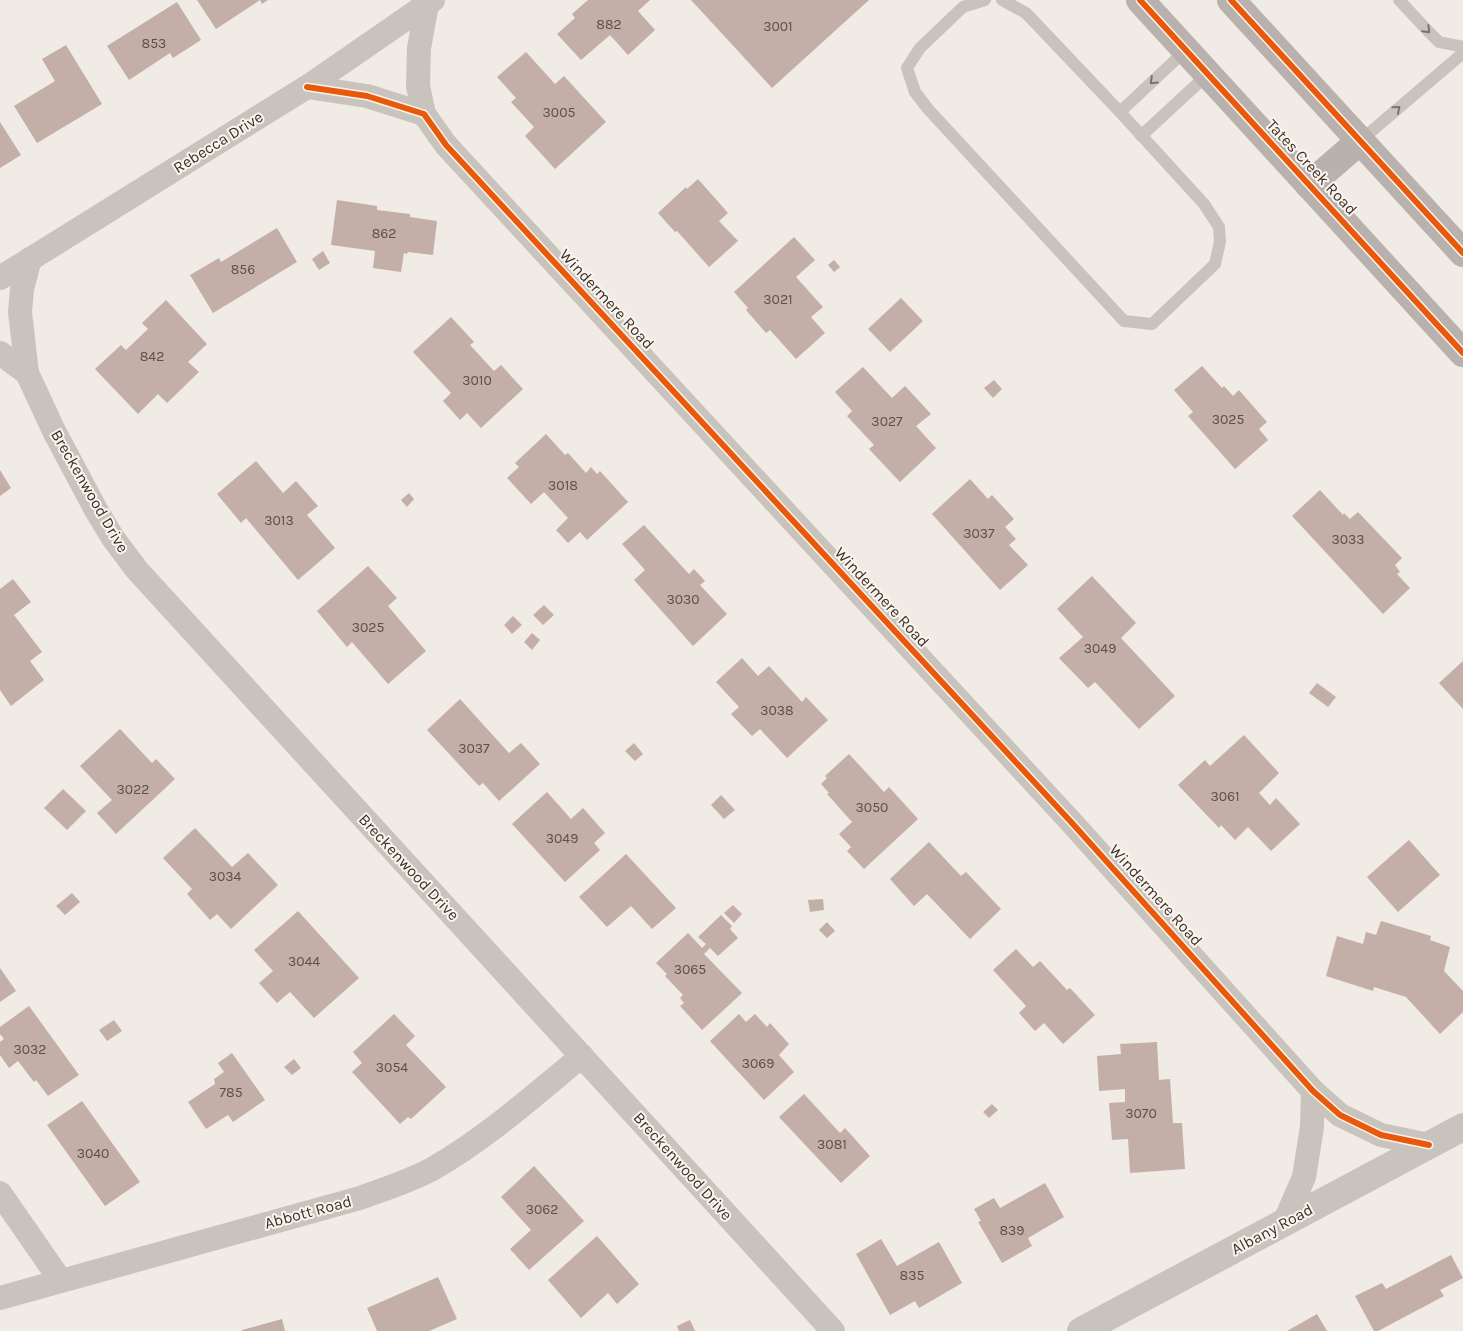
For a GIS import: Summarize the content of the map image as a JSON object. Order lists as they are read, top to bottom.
{
  "streets": {
    "main road": ["Tates Creek Road"],
    "street": [
      "Rebecca Drive",
      "Windermere Road",
      "Breckenwood Drive",
      "Abbott Road",
      "Albany Road"
    ]
  },
  "crossings": [
    ["Rebecca Drive", "Windermere Road"],
    ["Rebecca Drive", "Breckenwood Drive"],
    ["Windermere Road", "Albany Road"],
    ["Breckenwood Drive", "Abbott Road"]
  ],
  "house_numbers": [
    "882",
    "3001",
    "853",
    "3005",
    "862",
    "856",
    "3021",
    "842",
    "3010",
    "3025",
    "3027",
    "3018",
    "3013",
    "3037",
    "3033",
    "3030",
    "3025",
    "3049",
    "3038",
    "3037",
    "3022",
    "3061",
    "3050",
    "3049",
    "3034",
    "3044",
    "3065",
    "3032",
    "3069",
    "3054",
    "785",
    "3070",
    "3081",
    "3040",
    "3062",
    "839",
    "835"
  ]
}
